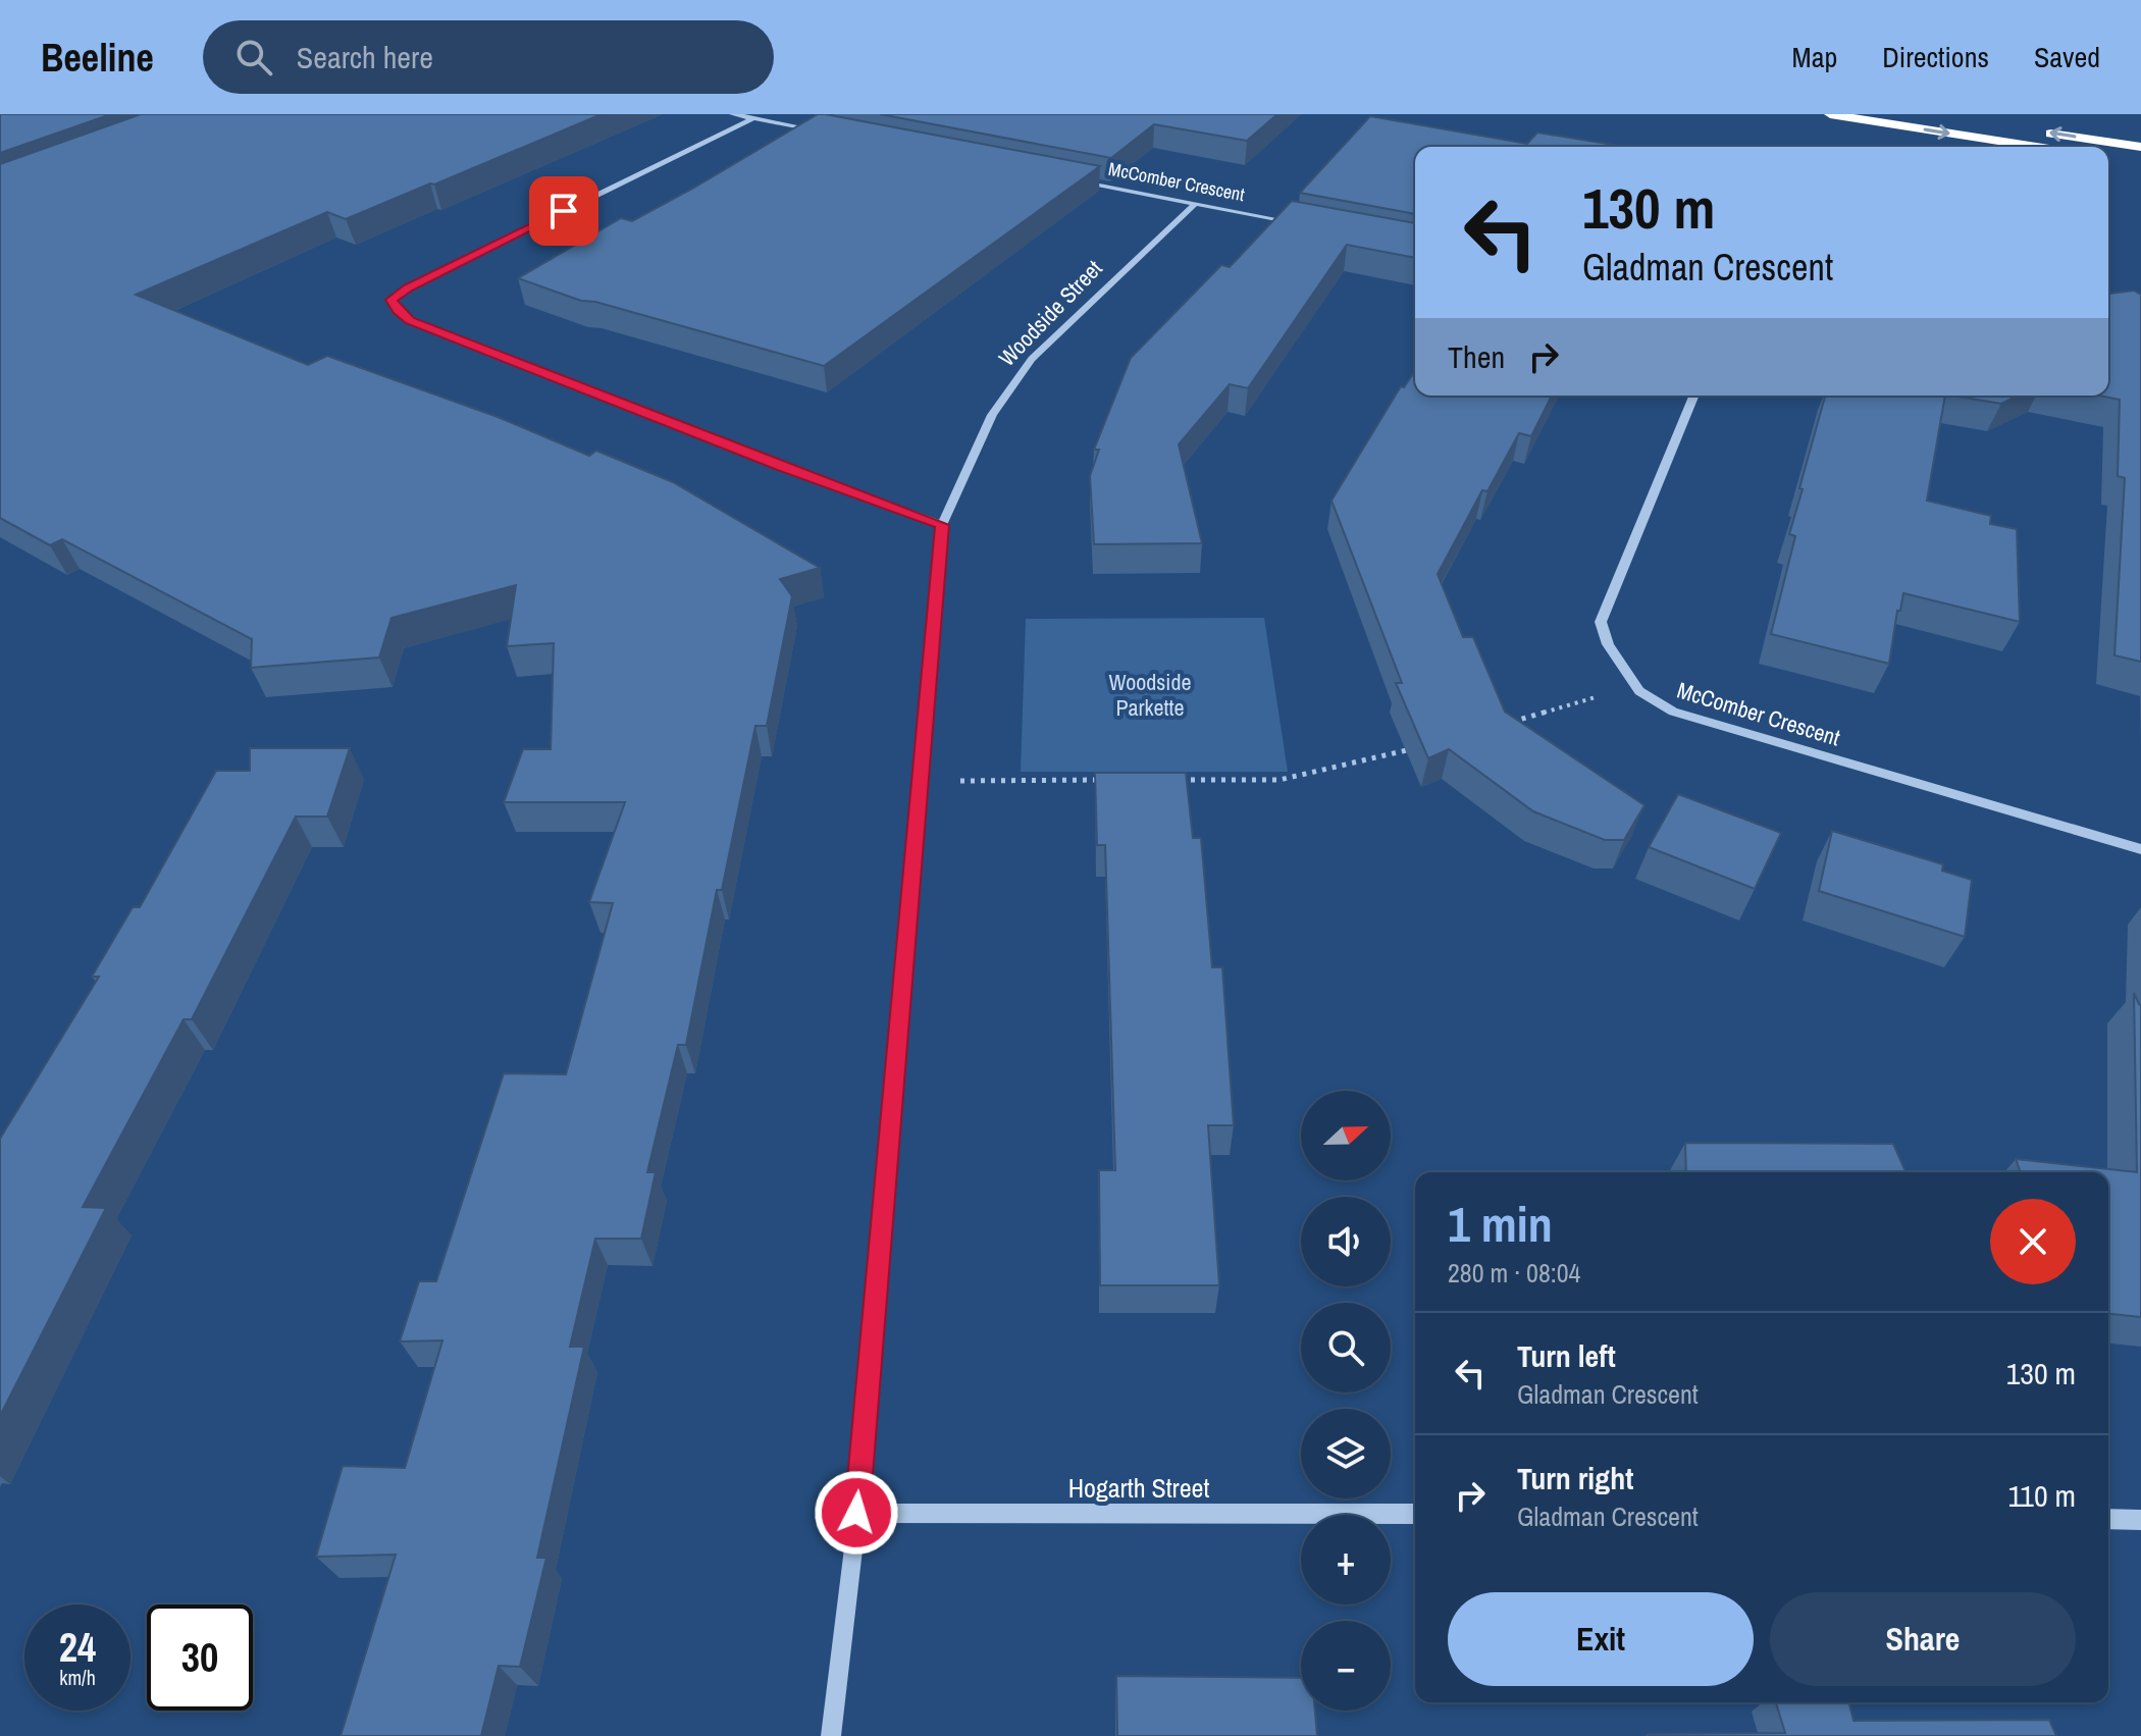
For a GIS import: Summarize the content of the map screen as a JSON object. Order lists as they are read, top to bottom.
{
  "streets": {
    "street": ["McComber Crescent", "Woodside Street", "Hogarth Street"]
  },
  "crossings": [
    ["McComber Crescent", "Woodside Street"],
    ["Woodside Street", "Hogarth Street"]
  ],
  "parks": ["Woodside Parkette"],
  "north": "right",
  "page": {
    "header": "Beeline",
    "search": "Search here",
    "nav": ["Map", "Directions", "Saved"],
    "turn": ["130 m", "Gladman Crescent"],
    "then": "Then",
    "map_buttons": ["+", "−"],
    "heading": ["1 min", "280 m · 08:04"],
    "list": [
      {
        "name": "Turn left",
        "note": "Gladman Crescent",
        "value": "130 m"
      },
      {
        "name": "Turn right",
        "note": "Gladman Crescent",
        "value": "110 m"
      }
    ],
    "buttons": ["Exit", "Share"],
    "speed": "24 km/h",
    "limit": "30"
  }
}
